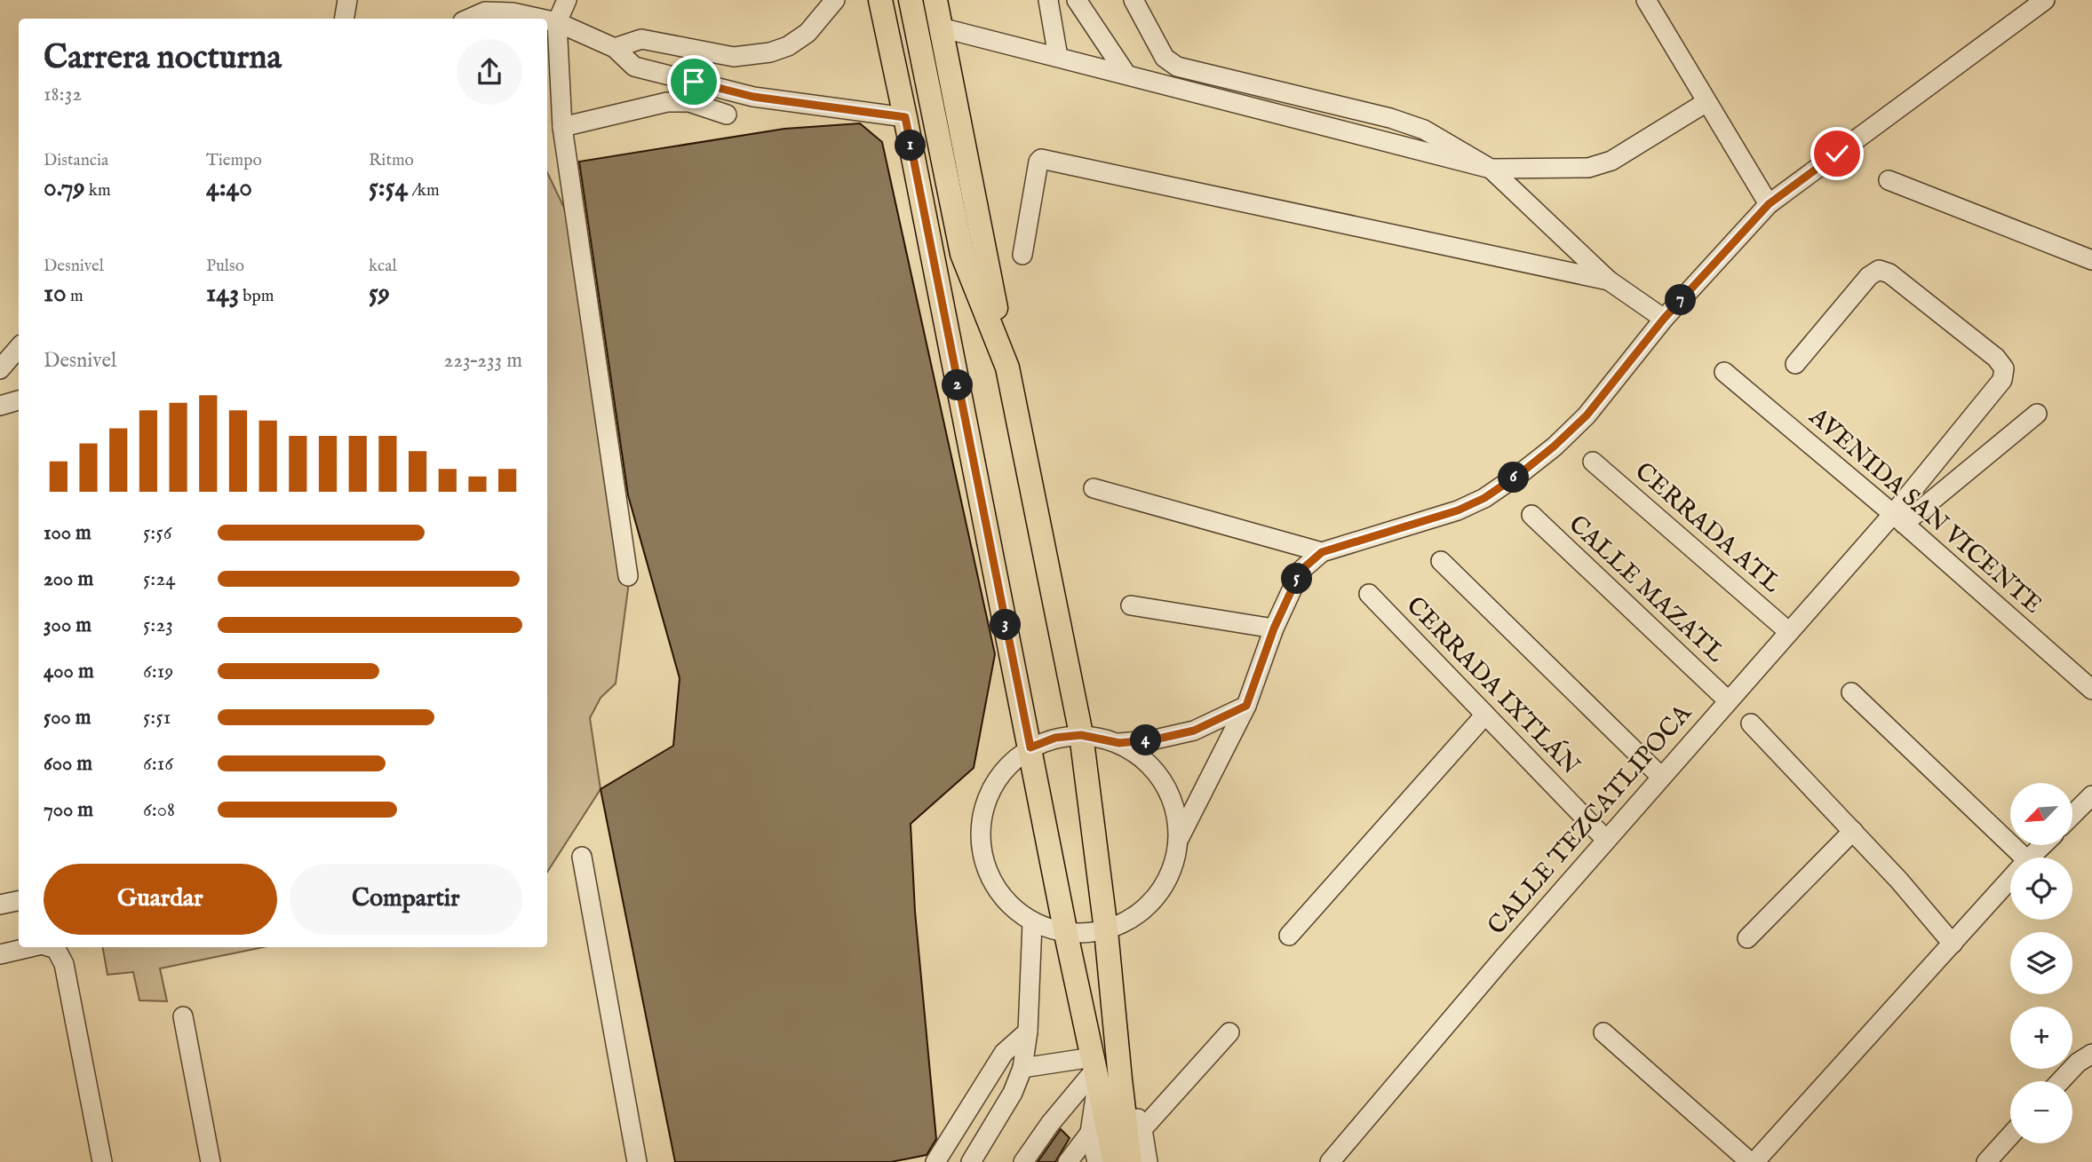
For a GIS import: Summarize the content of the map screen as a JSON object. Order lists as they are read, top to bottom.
{
  "streets": {
    "street": [
      "AVENIDA SAN VICENTE",
      "CERRADA ATL",
      "CALLE MAZATL",
      "CERRADA IXTLÁN",
      "CALLE TEZCATLIPOCA"
    ]
  },
  "crossings": [
    ["AVENIDA SAN VICENTE", "CALLE TEZCATLIPOCA"],
    ["CERRADA ATL", "CALLE TEZCATLIPOCA"],
    ["CALLE MAZATL", "CALLE TEZCATLIPOCA"],
    ["CERRADA IXTLÁN", "CALLE TEZCATLIPOCA"]
  ],
  "north": "bottom left",
  "page": {
    "heading": ["Carrera nocturna", "18:32"],
    "stats": [
      ["Distancia", "0.79 km"],
      ["Tiempo", "4:40"],
      ["Ritmo", "5:54 /km"],
      ["Desnivel", "10 m"],
      ["Pulso", "143 bpm"],
      ["kcal", "59"]
    ],
    "pins": [
      "1",
      "7",
      "2",
      "6",
      "5",
      "3",
      "4"
    ],
    "chart": ["Desnivel", "223–233 m"],
    "list": [
      {
        "name": "100 m",
        "note": "5:56"
      },
      {
        "name": "200 m",
        "note": "5:24"
      },
      {
        "name": "300 m",
        "note": "5:23"
      },
      {
        "name": "400 m",
        "note": "6:19"
      },
      {
        "name": "500 m",
        "note": "5:51"
      },
      {
        "name": "600 m",
        "note": "6:16"
      },
      {
        "name": "700 m",
        "note": "6:08"
      }
    ],
    "map_buttons": ["+", "−"],
    "buttons": ["Guardar", "Compartir"]
  }
}
